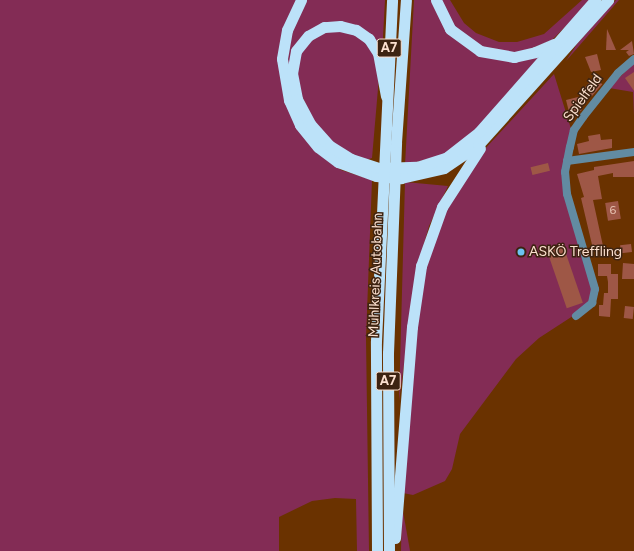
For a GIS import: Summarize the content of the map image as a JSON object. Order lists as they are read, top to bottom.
{
  "streets": {
    "highway": ["A7", "Mühlkreis Autobahn"],
    "street": ["Spielfeld"]
  },
  "places": ["ASKÖ Treffling"],
  "house_numbers": ["6"]
}
